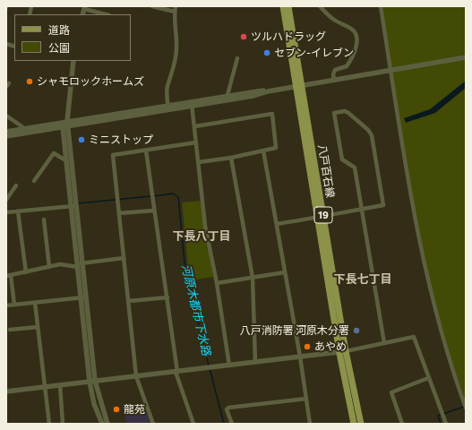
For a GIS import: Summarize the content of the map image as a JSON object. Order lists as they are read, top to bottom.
{
  "streets": {
    "main road": ["八戸百石線", "19"]
  },
  "districts": ["下長八丁目", "下長七丁目"],
  "water": ["河原木都市下水路"],
  "places": [
    "ツルハドラッグ",
    "セブン-イレブン",
    "シャモロックホームズ",
    "ミニストップ",
    "八戸消防署 河原木分署",
    "あやめ",
    "龍苑"
  ],
  "legend": ["道路", "公園"]
}
